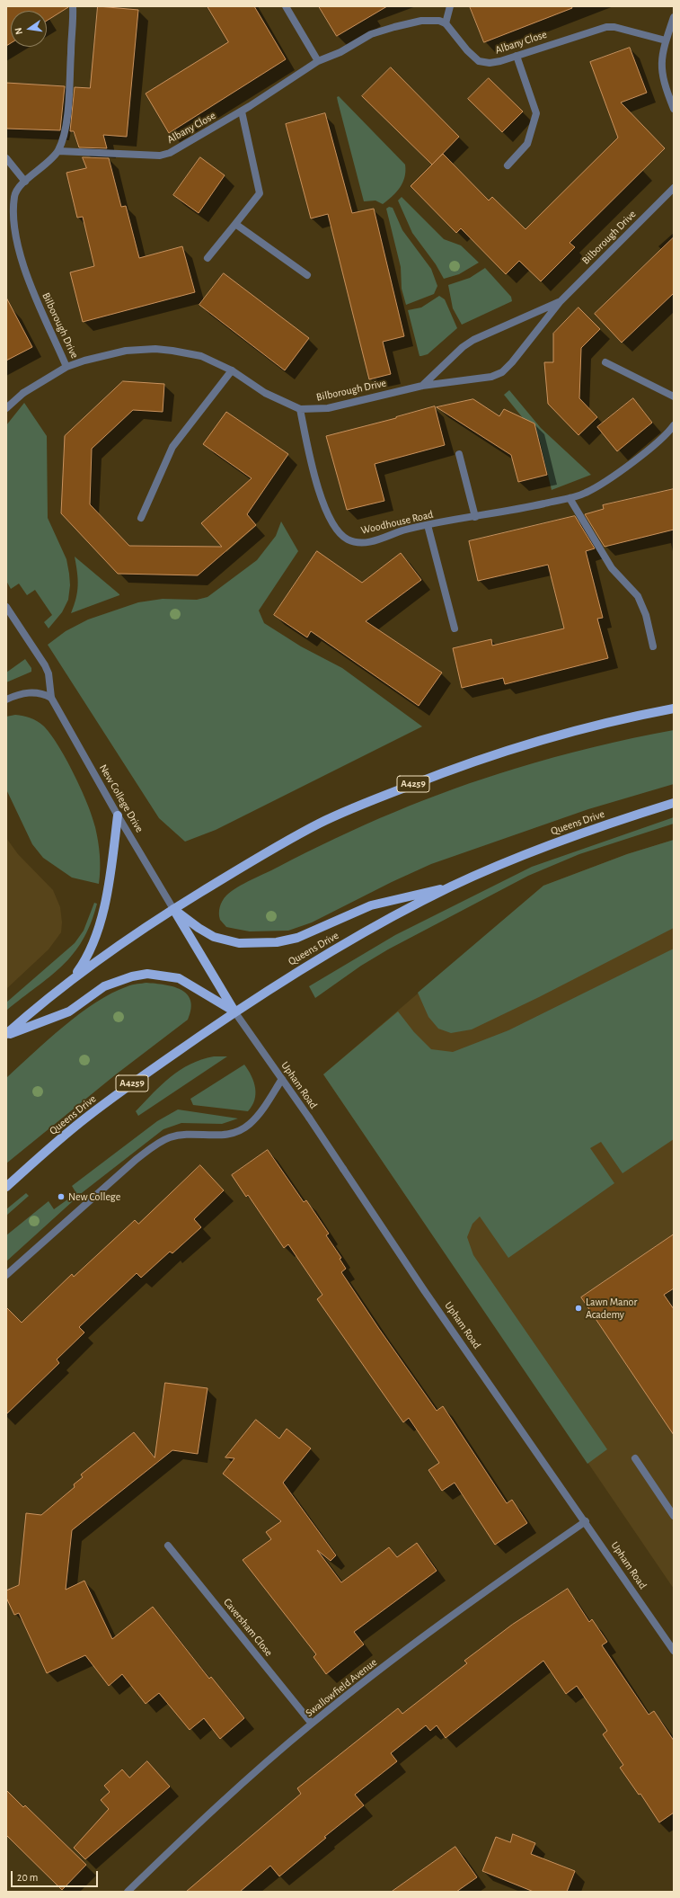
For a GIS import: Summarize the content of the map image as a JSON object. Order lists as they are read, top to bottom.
{
  "streets": {
    "main road": ["A4259", "Queens Drive"],
    "street": [
      "Albany Close",
      "Bilborough Drive",
      "Woodhouse Road",
      "New College Drive",
      "Upham Road",
      "Caversham Close",
      "Swallowfield Avenue"
    ]
  },
  "crossings": [
    ["Albany Close", "Bilborough Drive"],
    ["Bilborough Drive", "Woodhouse Road"],
    ["A4259", "New College Drive"],
    ["Queens Drive", "Upham Road"],
    ["Upham Road", "Swallowfield Avenue"],
    ["Caversham Close", "Swallowfield Avenue"]
  ],
  "places": ["New College", "Lawn Manor Academy"],
  "scale_bar": "20 m",
  "north": "left"
}
